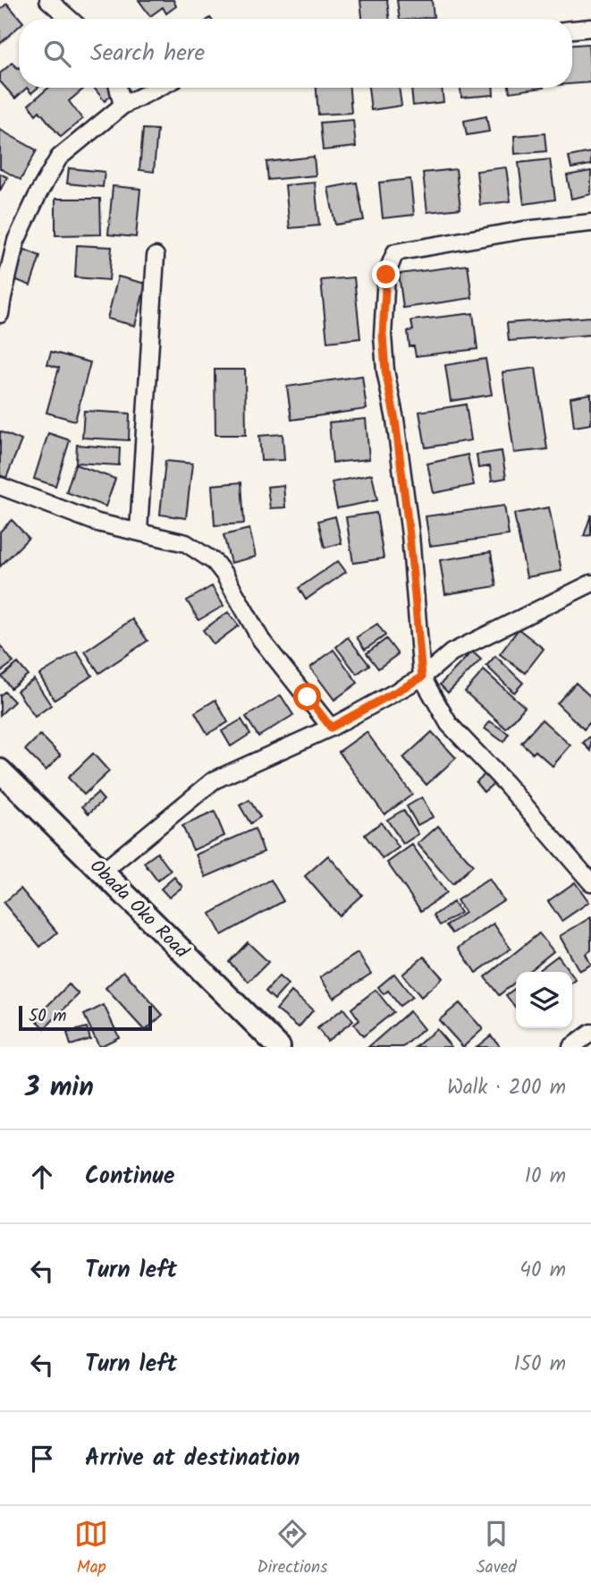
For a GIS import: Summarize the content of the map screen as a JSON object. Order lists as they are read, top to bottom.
{
  "streets": {
    "main road": ["Obada Oko Road"]
  },
  "scale_bar": "50 m",
  "page": {
    "search": "Search here",
    "scale": "50 m",
    "heading": ["3 min", "Walk · 200 m"],
    "list": [
      ["Continue", "10 m"],
      ["Turn left", "40 m"],
      ["Turn left", "150 m"],
      "Arrive at destination"
    ],
    "nav": ["Map", "Directions", "Saved"]
  }
}
